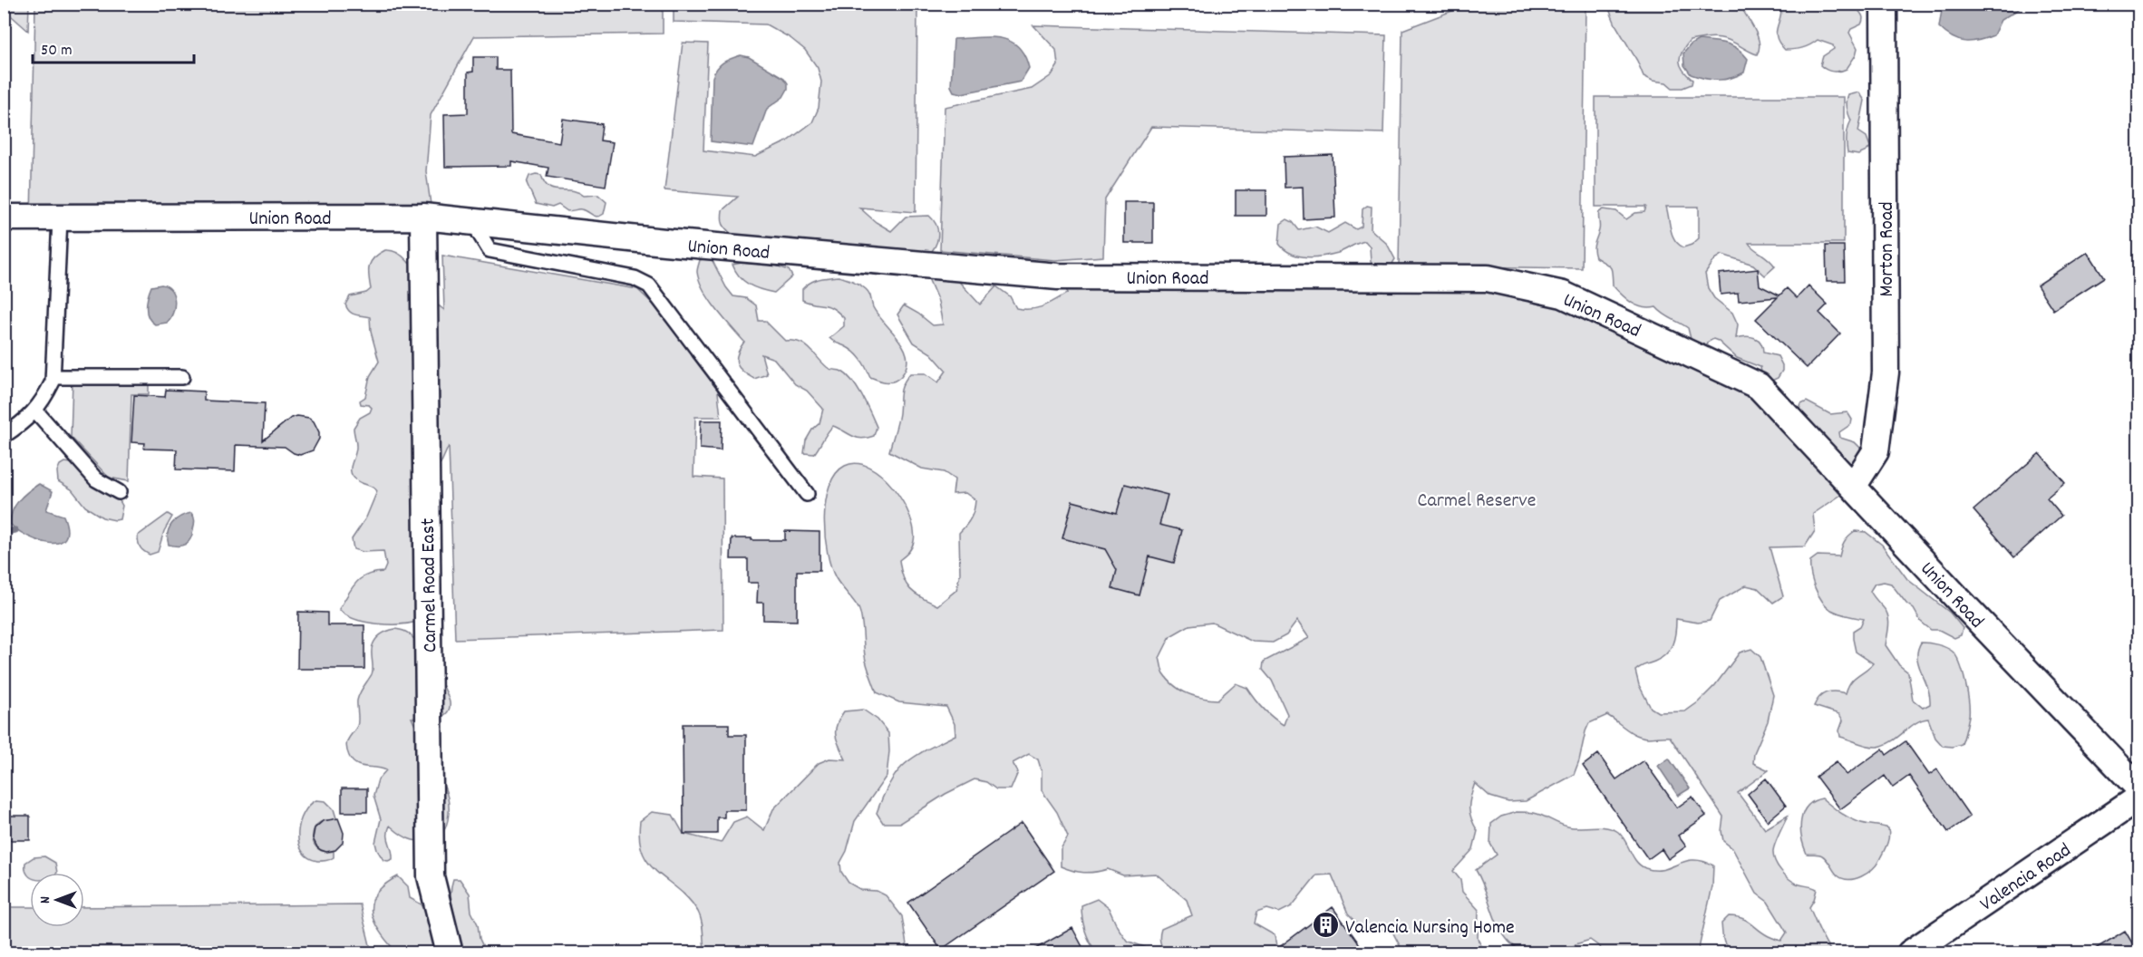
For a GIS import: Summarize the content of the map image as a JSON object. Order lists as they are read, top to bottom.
{
  "streets": {
    "street": [
      "Union Road",
      "Morton Road",
      "Carmel Road East",
      "Valencia Road"
    ]
  },
  "crossings": [
    ["Union Road", "Morton Road"],
    ["Union Road", "Carmel Road East"]
  ],
  "parks": ["Carmel Reserve"],
  "places": {
    "building": ["Valencia Nursing Home"]
  },
  "scale_bar": "50 m",
  "north": "left"
}
